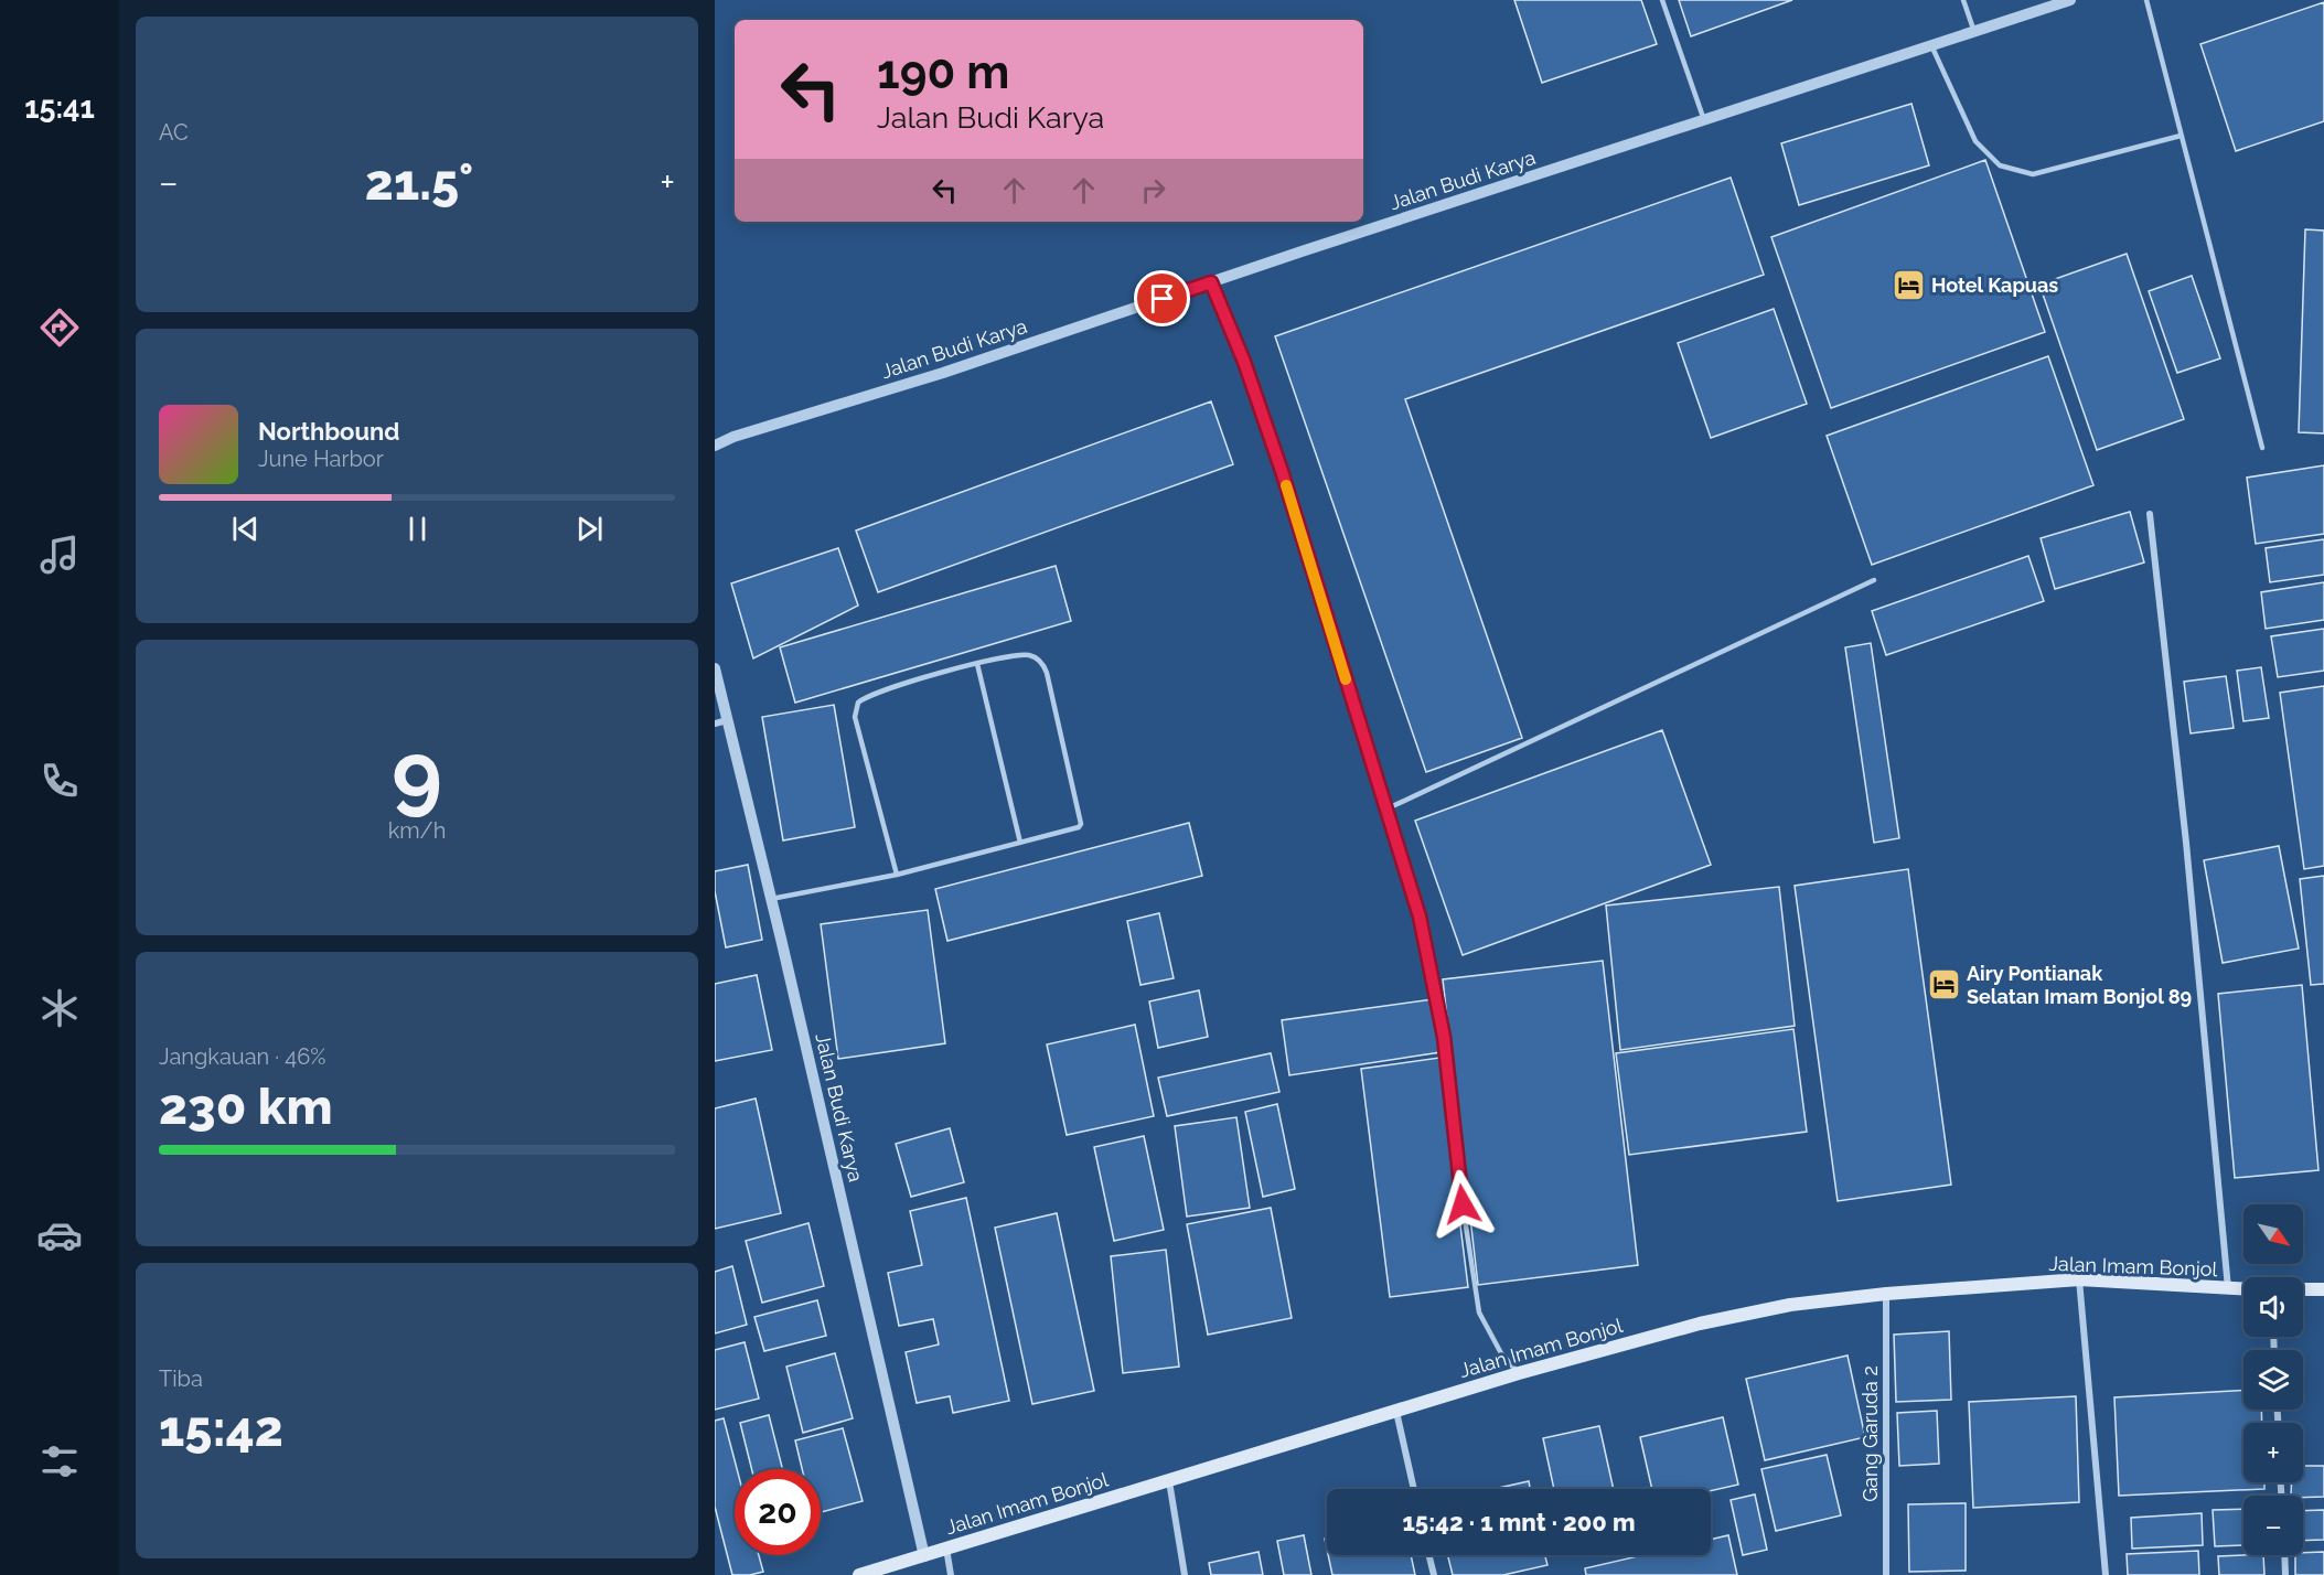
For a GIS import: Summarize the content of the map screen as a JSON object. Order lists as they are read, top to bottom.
{
  "streets": {
    "main road": ["Jalan Imam Bonjol"],
    "street": ["Jalan Budi Karya", "Gang Garuda 2"]
  },
  "crossings": [
    ["Jalan Budi Karya", "Jalan Imam Bonjol"],
    ["Jalan Imam Bonjol", "Gang Garuda 2"]
  ],
  "places": {
    "hotel": ["Hotel Kapuas", "Airy Pontianak Selatan Imam Bonjol 89"]
  },
  "north": "bottom right",
  "page": {
    "tabs": "15:41",
    "tile": [
      "AC",
      ["9", "km/h"],
      ["Jangkauan · 46%", "230 km"],
      ["Tiba", "15:42"]
    ],
    "turn": ["190 m", "Jalan Budi Karya"],
    "heat": ["−", "21.5°", "+"],
    "song": ["Northbound", "June Harbor"],
    "map_buttons": ["+", "−"],
    "limit": "20",
    "trip": "15:42 · 1 mnt · 200 m"
  }
}
